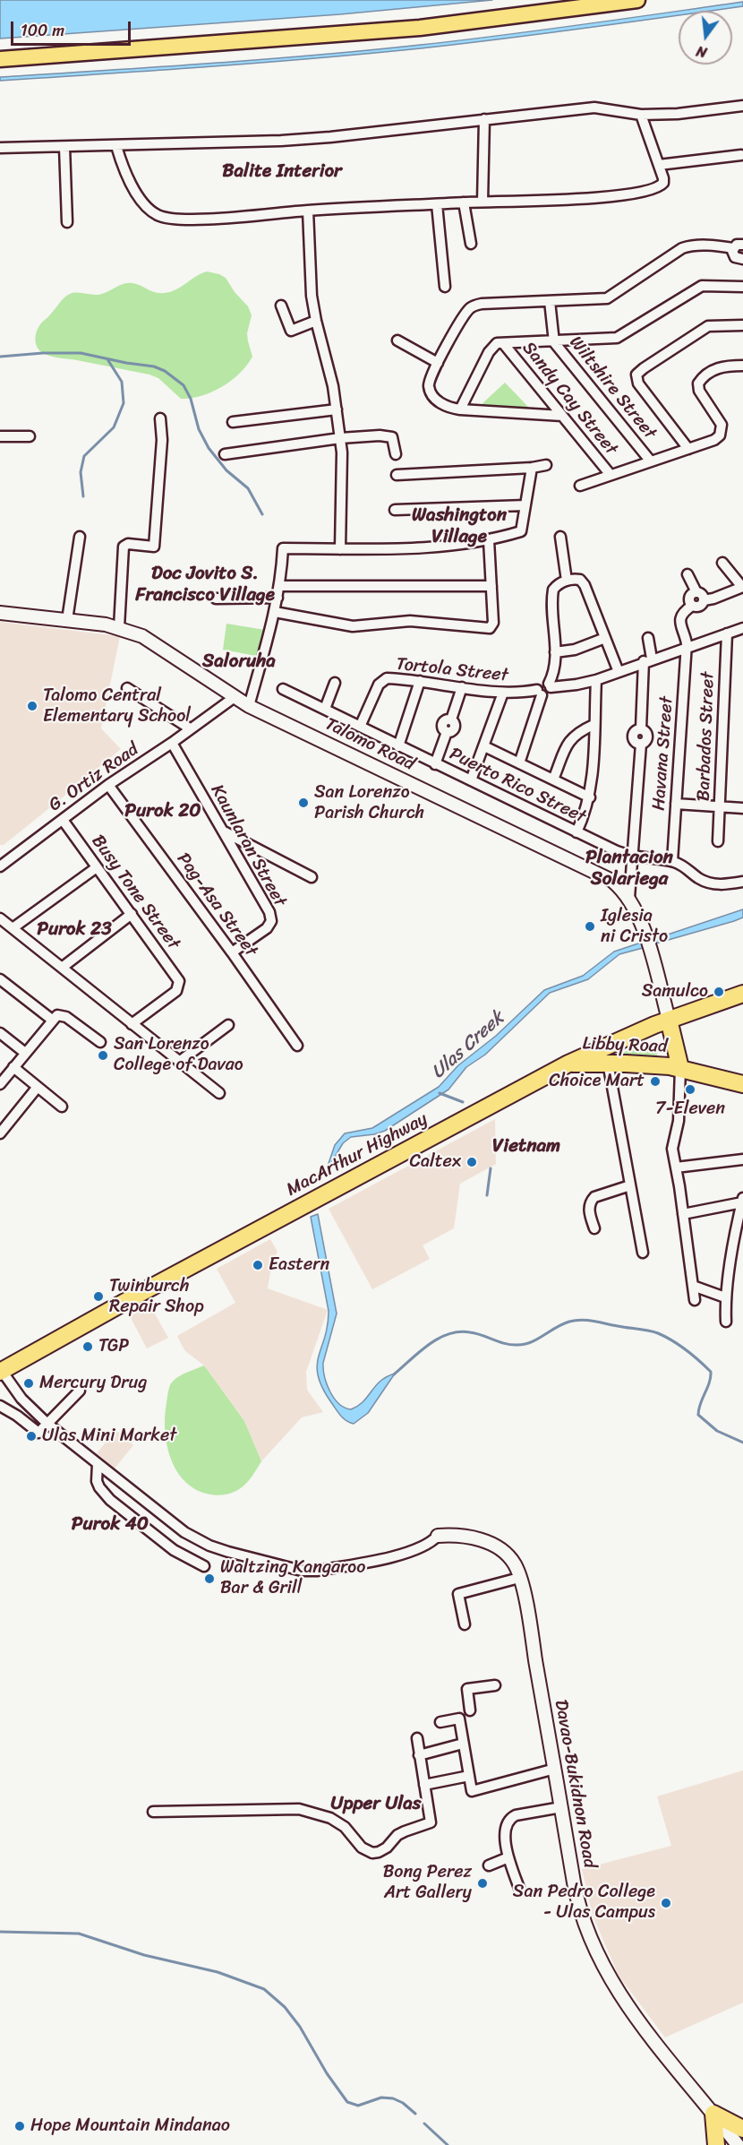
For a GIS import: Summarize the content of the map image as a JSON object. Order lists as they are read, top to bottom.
{
  "streets": {
    "highway": ["Libby Road", "MacArthur Highway"],
    "street": [
      "Wiltshire Street",
      "Sandy Cay Street",
      "Tortola Street",
      "Barbados Street",
      "Talomo Road",
      "Havana Street",
      "G. Ortiz Road",
      "Puerto Rico Street",
      "Kaunlaran Street",
      "Busy Tone Street",
      "Pag-Asa Street",
      "Davao-Bukidnon Road"
    ]
  },
  "crossings": [
    ["Tortola Street", "Puerto Rico Street"],
    ["Talomo Road", "G. Ortiz Road"],
    ["Talomo Road", "Libby Road"],
    ["Talomo Road", "MacArthur Highway"],
    ["Havana Street", "Puerto Rico Street"],
    ["G. Ortiz Road", "Kaunlaran Street"],
    ["G. Ortiz Road", "Busy Tone Street"],
    ["G. Ortiz Road", "Pag-Asa Street"],
    ["Kaunlaran Street", "Pag-Asa Street"],
    ["Libby Road", "MacArthur Highway"]
  ],
  "districts": [
    "Balite Interior",
    "Washington Village",
    "Doc Jovito S. Francisco Village",
    "Saloruha",
    "Purok 20",
    "Plantacion Solariega",
    "Purok 23",
    "Vietnam",
    "Purok 40",
    "Upper Ulas"
  ],
  "water": ["Ulas Creek"],
  "places": [
    "Talomo Central Elementary School",
    "San Lorenzo Parish Church",
    "Iglesia ni Cristo",
    "Samulco",
    "San Lorenzo College of Davao",
    "Choice Mart",
    "7-Eleven",
    "Caltex",
    "Eastern",
    "Twinburch Repair Shop",
    "TGP",
    "Mercury Drug",
    "Ulas Mini Market",
    "Waltzing Kangaroo Bar & Grill",
    "Bong Perez Art Gallery",
    "San Pedro College - Ulas Campus",
    "Hope Mountain Mindanao"
  ],
  "scale_bar": "100 m",
  "north": "bottom"
}
